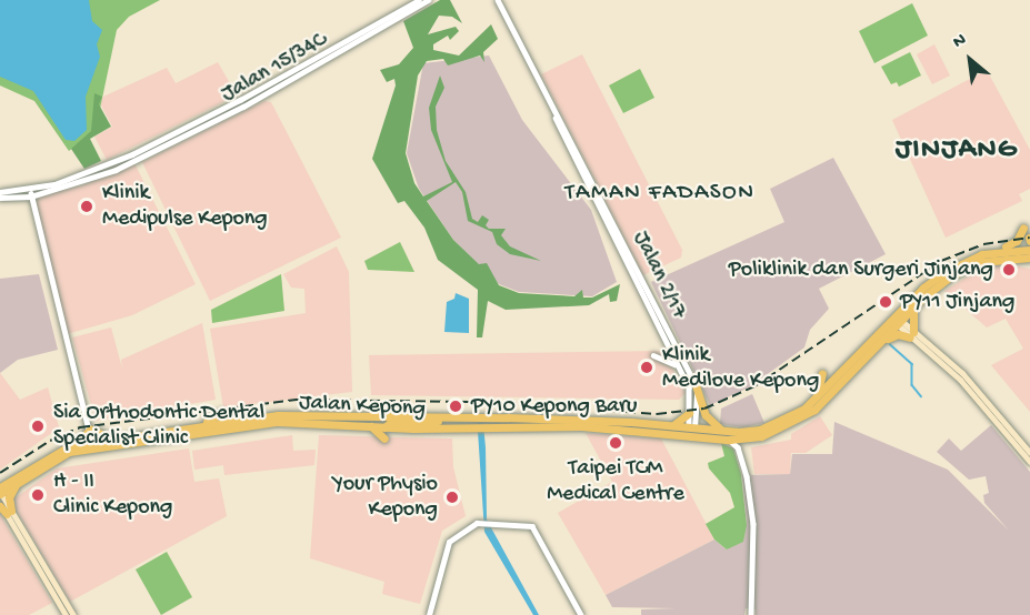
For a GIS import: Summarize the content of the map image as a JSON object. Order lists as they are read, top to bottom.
{
  "streets": {
    "main road": ["Jalan Kepong"],
    "street": ["Jalan 15/34C", "Jalan 2/17"]
  },
  "crossings": [
    ["Jalan 2/17", "Jalan Kepong"]
  ],
  "districts": ["JINJANG", "TAMAN FADASON"],
  "places": [
    "Klinik Medipulse Kepong",
    "Poliklinik dan Surgeri Jinjang",
    "PY11 Jinjang",
    "Klinik Medilove Kepong",
    "PY10 Kepong Baru",
    "Sia Orthodontic Dental Specialist Clinic",
    "Taipei TCM Medical Centre",
    "H - II Clinic Kepong",
    "Your Physio Kepong"
  ],
  "north": "top left"
}
